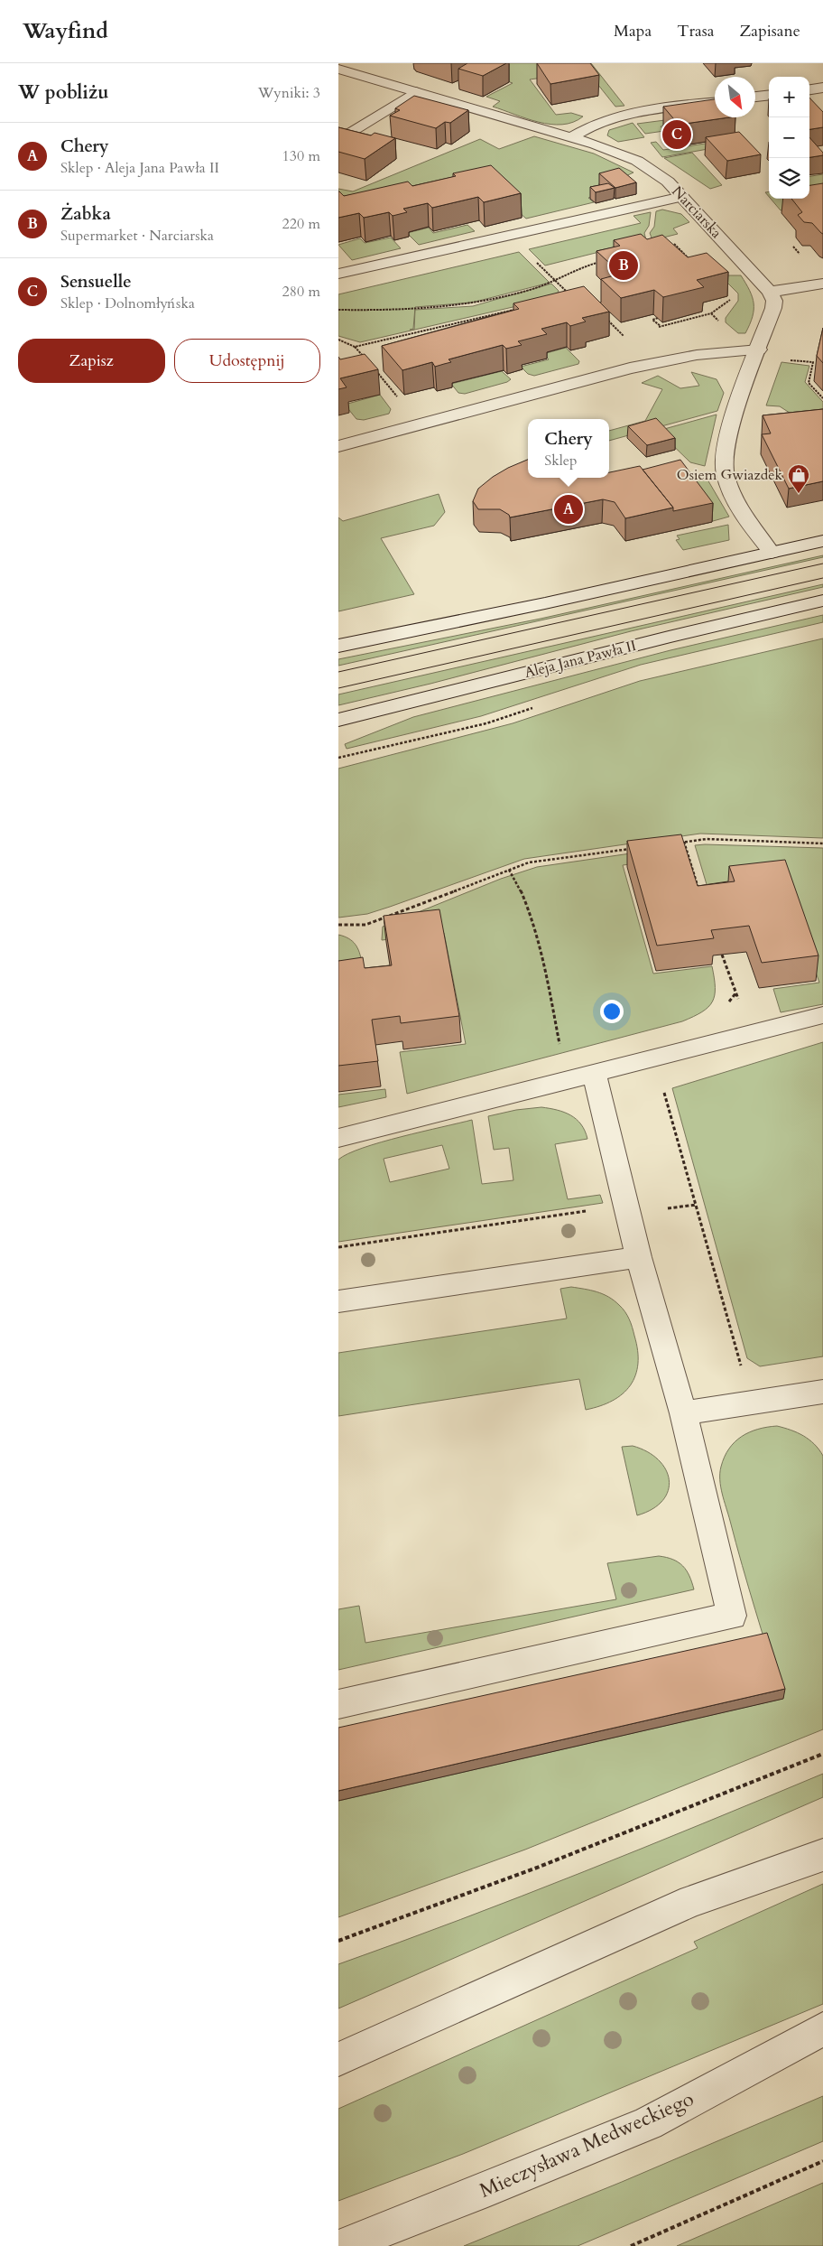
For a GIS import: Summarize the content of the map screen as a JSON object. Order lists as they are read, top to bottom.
{
  "streets": {
    "street": ["Narciarska", "Aleja Jana Pawła II", "Mieczysława Medweckiego"]
  },
  "places": {
    "shop": ["Osiem Gwiazdek"]
  },
  "north": "bottom right",
  "page": {
    "header": "Wayfind",
    "nav": ["Mapa", "Trasa", "Zapisane"],
    "heading": ["W pobliżu", "Wyniki: 3"],
    "map_buttons": ["+", "−"],
    "pins": ["C", "B", "A"],
    "list": [
      {
        "mark": "A",
        "name": "Chery",
        "note": "Sklep · Aleja Jana Pawła II",
        "value": "130 m"
      },
      {
        "mark": "B",
        "name": "Żabka",
        "note": "Supermarket · Narciarska",
        "value": "220 m"
      },
      {
        "mark": "C",
        "name": "Sensuelle",
        "note": "Sklep · Dolnomłyńska",
        "value": "280 m"
      }
    ],
    "buttons": ["Zapisz", "Udostępnij"],
    "popup": ["Chery", "Sklep"]
  }
}
